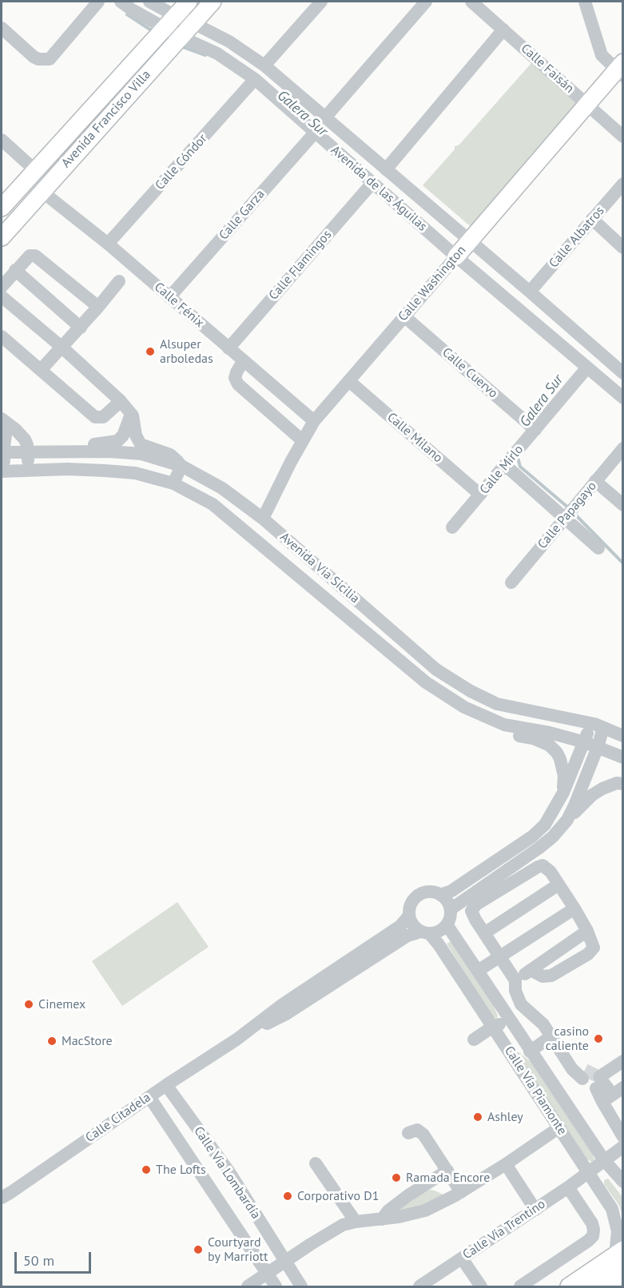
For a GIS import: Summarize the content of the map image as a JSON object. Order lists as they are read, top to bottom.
{
  "streets": {
    "main road": ["Avenida Francisco Villa", "Calle Washington"],
    "street": [
      "Calle Faisán",
      "Calle Cóndor",
      "Avenida de las Águilas",
      "Calle Garza",
      "Calle Albatros",
      "Calle Flamingos",
      "Calle Fénix",
      "Calle Cuervo",
      "Calle Milano",
      "Calle Mirlo",
      "Calle Papagayo",
      "Avenida Via Sicilia",
      "Calle Vía Piamonte",
      "Calle Citadela",
      "Calle Vía Lombardía",
      "Calle Vía Trentino"
    ]
  },
  "crossings": [
    ["Calle Faisán", "Calle Washington"],
    ["Avenida Francisco Villa", "Avenida de las Águilas"],
    ["Avenida Francisco Villa", "Calle Fénix"],
    ["Calle Cóndor", "Avenida de las Águilas"],
    ["Calle Cóndor", "Calle Fénix"],
    ["Avenida de las Águilas", "Calle Garza"],
    ["Avenida de las Águilas", "Calle Albatros"],
    ["Avenida de las Águilas", "Calle Flamingos"],
    ["Avenida de las Águilas", "Calle Washington"],
    ["Avenida de las Águilas", "Calle Mirlo"],
    ["Calle Garza", "Calle Fénix"],
    ["Calle Flamingos", "Calle Fénix"],
    ["Calle Washington", "Calle Fénix"],
    ["Calle Washington", "Calle Cuervo"],
    ["Calle Washington", "Calle Milano"],
    ["Calle Washington", "Avenida Via Sicilia"],
    ["Calle Cuervo", "Calle Mirlo"],
    ["Calle Milano", "Calle Mirlo"],
    ["Calle Vía Piamonte", "Calle Citadela"],
    ["Calle Vía Piamonte", "Calle Vía Trentino"],
    ["Calle Citadela", "Calle Vía Lombardía"]
  ],
  "water": ["Galera Sur"],
  "places": [
    "Alsuper arboledas",
    "Cinemex",
    "casino caliente",
    "MacStore",
    "Ashley",
    "The Lofts",
    "Ramada Encore",
    "Corporativo D1",
    "Courtyard by Marriott"
  ],
  "scale_bar": "50 m"
}
